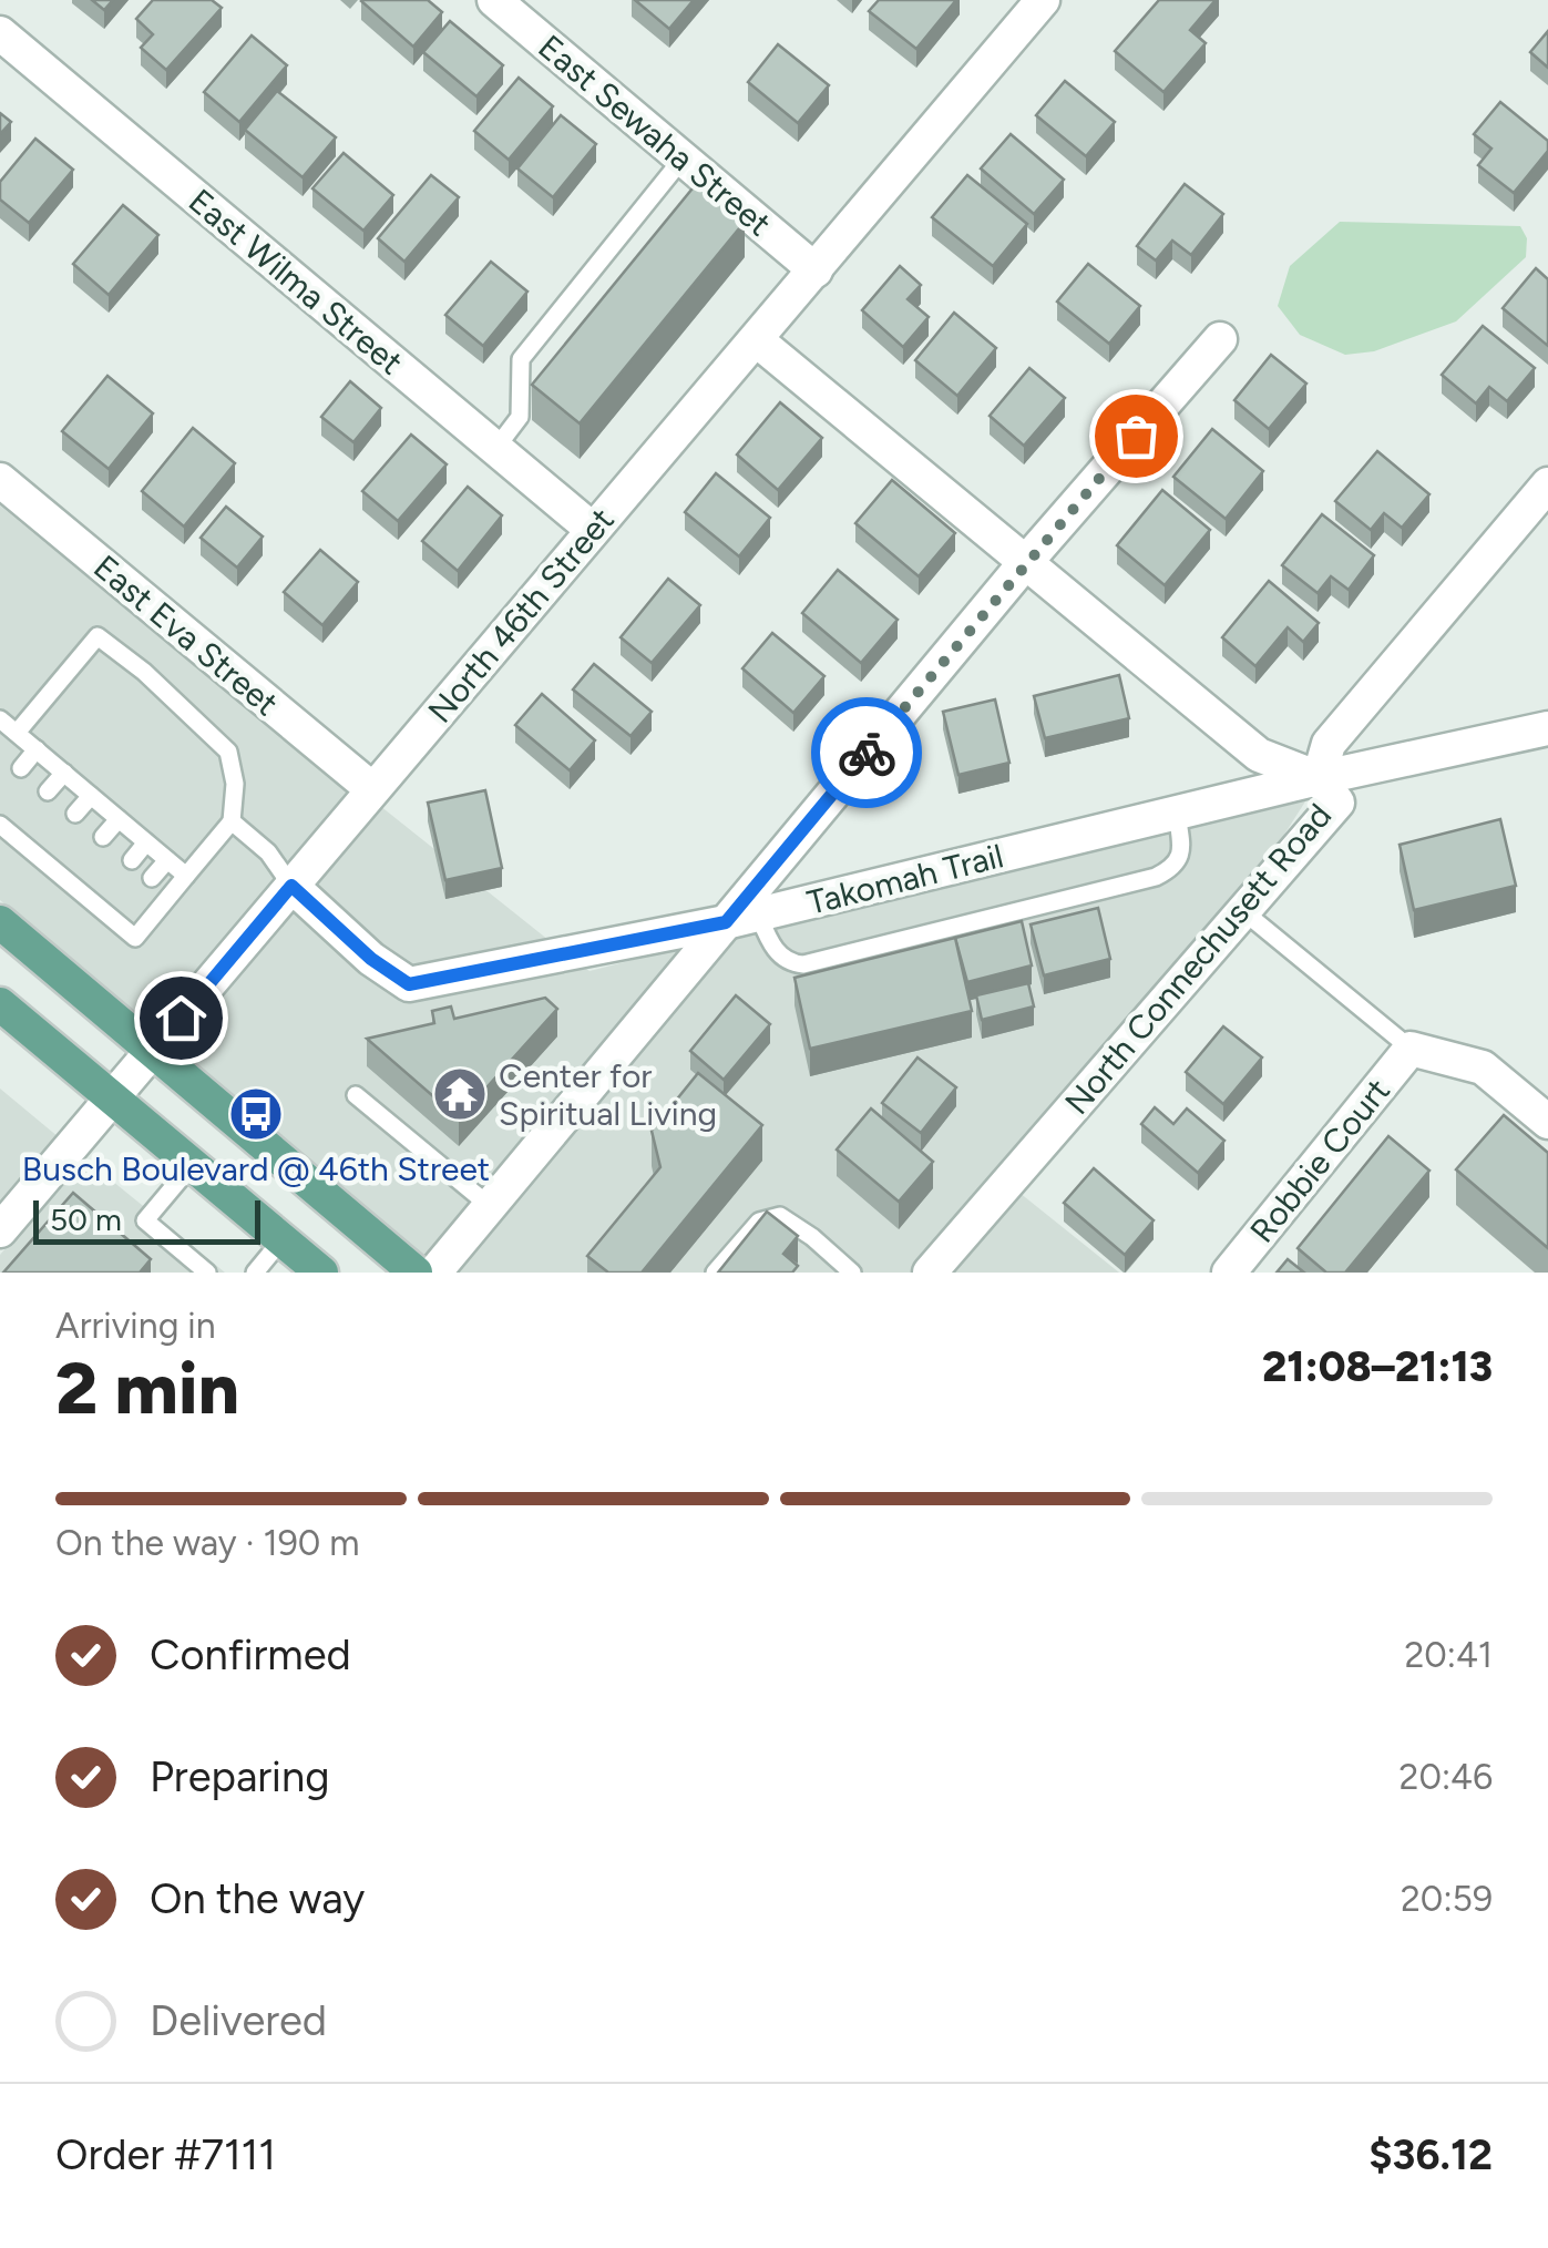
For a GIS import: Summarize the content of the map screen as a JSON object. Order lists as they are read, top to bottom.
{
  "streets": {
    "street": [
      "East Sewaha Street",
      "East Wilma Street",
      "North 46th Street",
      "East Eva Street",
      "Takomah Trail",
      "North Connechusett Road",
      "Robbie Court"
    ]
  },
  "crossings": [
    ["East Sewaha Street", "North 46th Street"],
    ["East Wilma Street", "North 46th Street"],
    ["North 46th Street", "East Eva Street"],
    ["North 46th Street", "Takomah Trail"],
    ["Takomah Trail", "North Connechusett Road"]
  ],
  "places": {
    "temple": ["Center for Spiritual Living"],
    "bus stop": ["Busch Boulevard @ 46th Street"]
  },
  "scale_bar": "50 m",
  "page": {
    "scale": "50 m",
    "heading": ["2 min", "Arriving in", "21:08–21:13"],
    "panel": ["Order #7111", "$36.12"],
    "bar": "On the way · 190 m",
    "list": [
      ["Confirmed", "20:41"],
      ["Preparing", "20:46"],
      ["On the way", "20:59"],
      "Delivered"
    ]
  }
}
